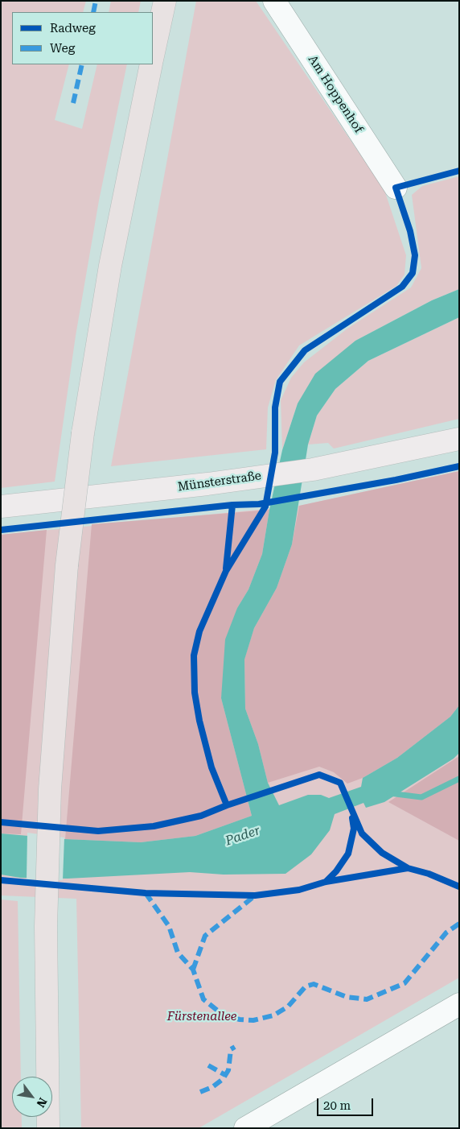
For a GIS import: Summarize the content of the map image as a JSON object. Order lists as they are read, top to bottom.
{
  "streets": {
    "main road": ["Münsterstraße"],
    "street": ["Am Hoppenhof"]
  },
  "water": ["Pader"],
  "parks": ["Fürstenallee"],
  "legend": ["Radweg", "Weg"],
  "scale_bar": "20 m",
  "north": "bottom right"
}
